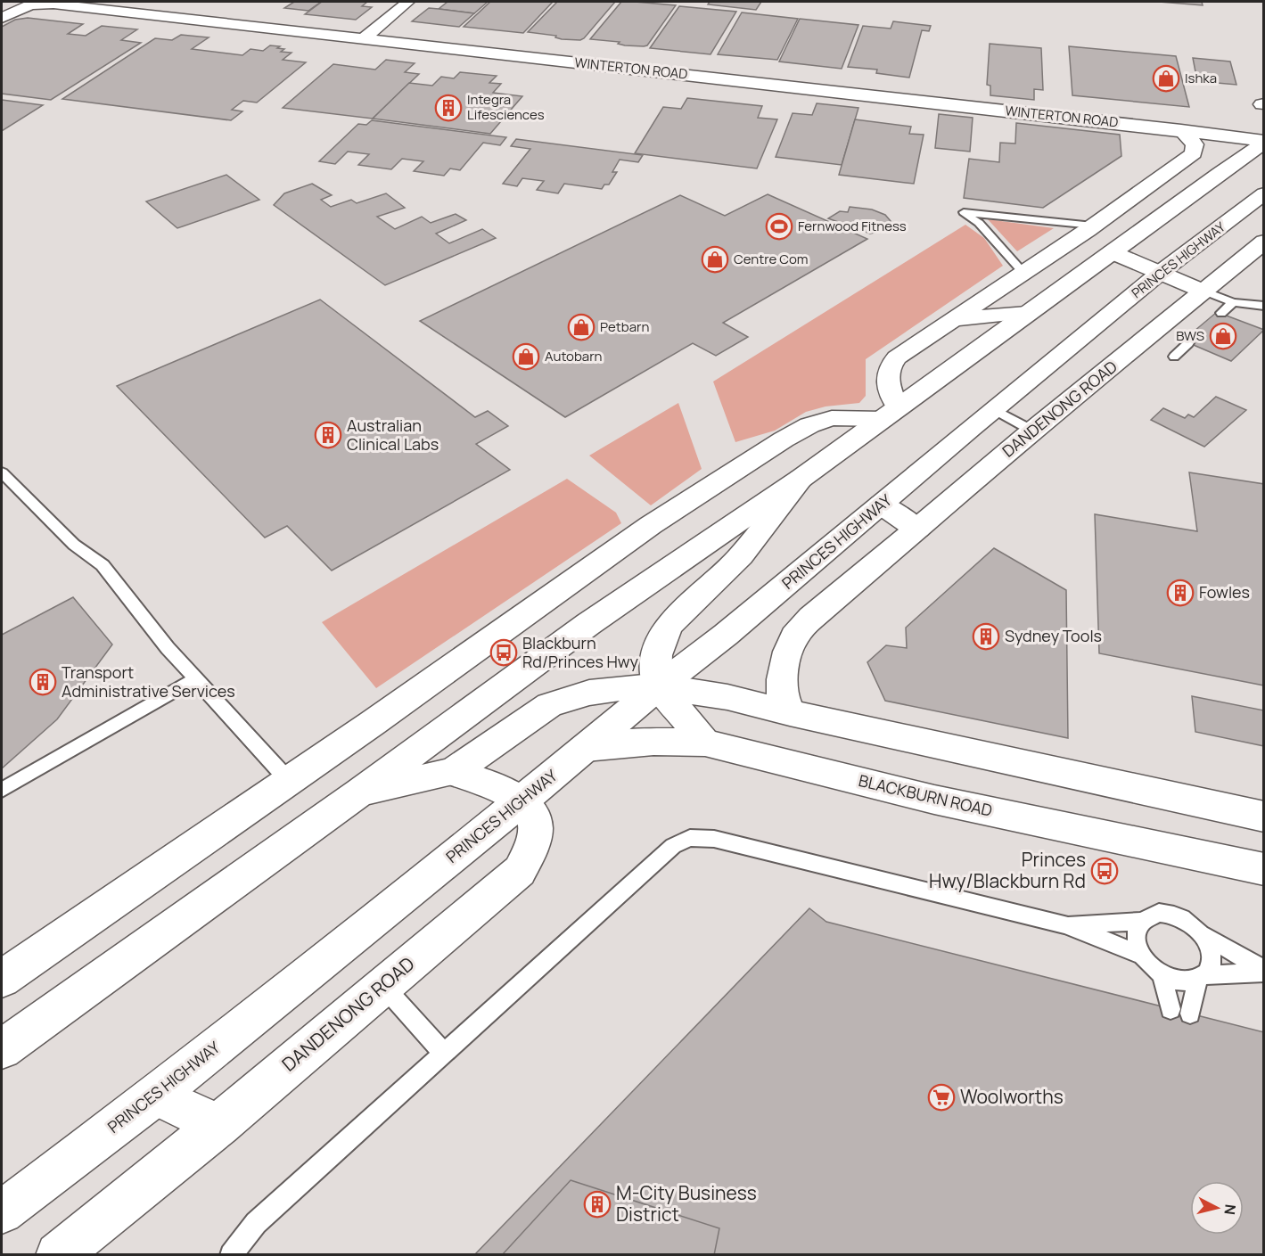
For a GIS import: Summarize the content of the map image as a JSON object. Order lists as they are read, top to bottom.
{
  "streets": {
    "main road": [
      "WINTERTON ROAD",
      "PRINCES HIGHWAY",
      "DANDENONG ROAD",
      "BLACKBURN ROAD"
    ]
  },
  "crossings": [
    ["PRINCES HIGHWAY", "DANDENONG ROAD"],
    ["PRINCES HIGHWAY", "BLACKBURN ROAD"]
  ],
  "places": {
    "shop": [
      "Ishka",
      "Centre Com",
      "Petbarn",
      "BWS",
      "Autobarn"
    ],
    "building": [
      "Integra Lifesciences",
      "Australian Clinical Labs",
      "Fowles",
      "Sydney Tools",
      "Transport Administrative Services",
      "M-City Business District"
    ],
    "sports": ["Fernwood Fitness"],
    "bus stop": ["Blackburn Rd/Princes Hwy", "Princes Hwy/Blackburn Rd"],
    "supermarket": ["Woolworths"]
  },
  "north": "right"
}
